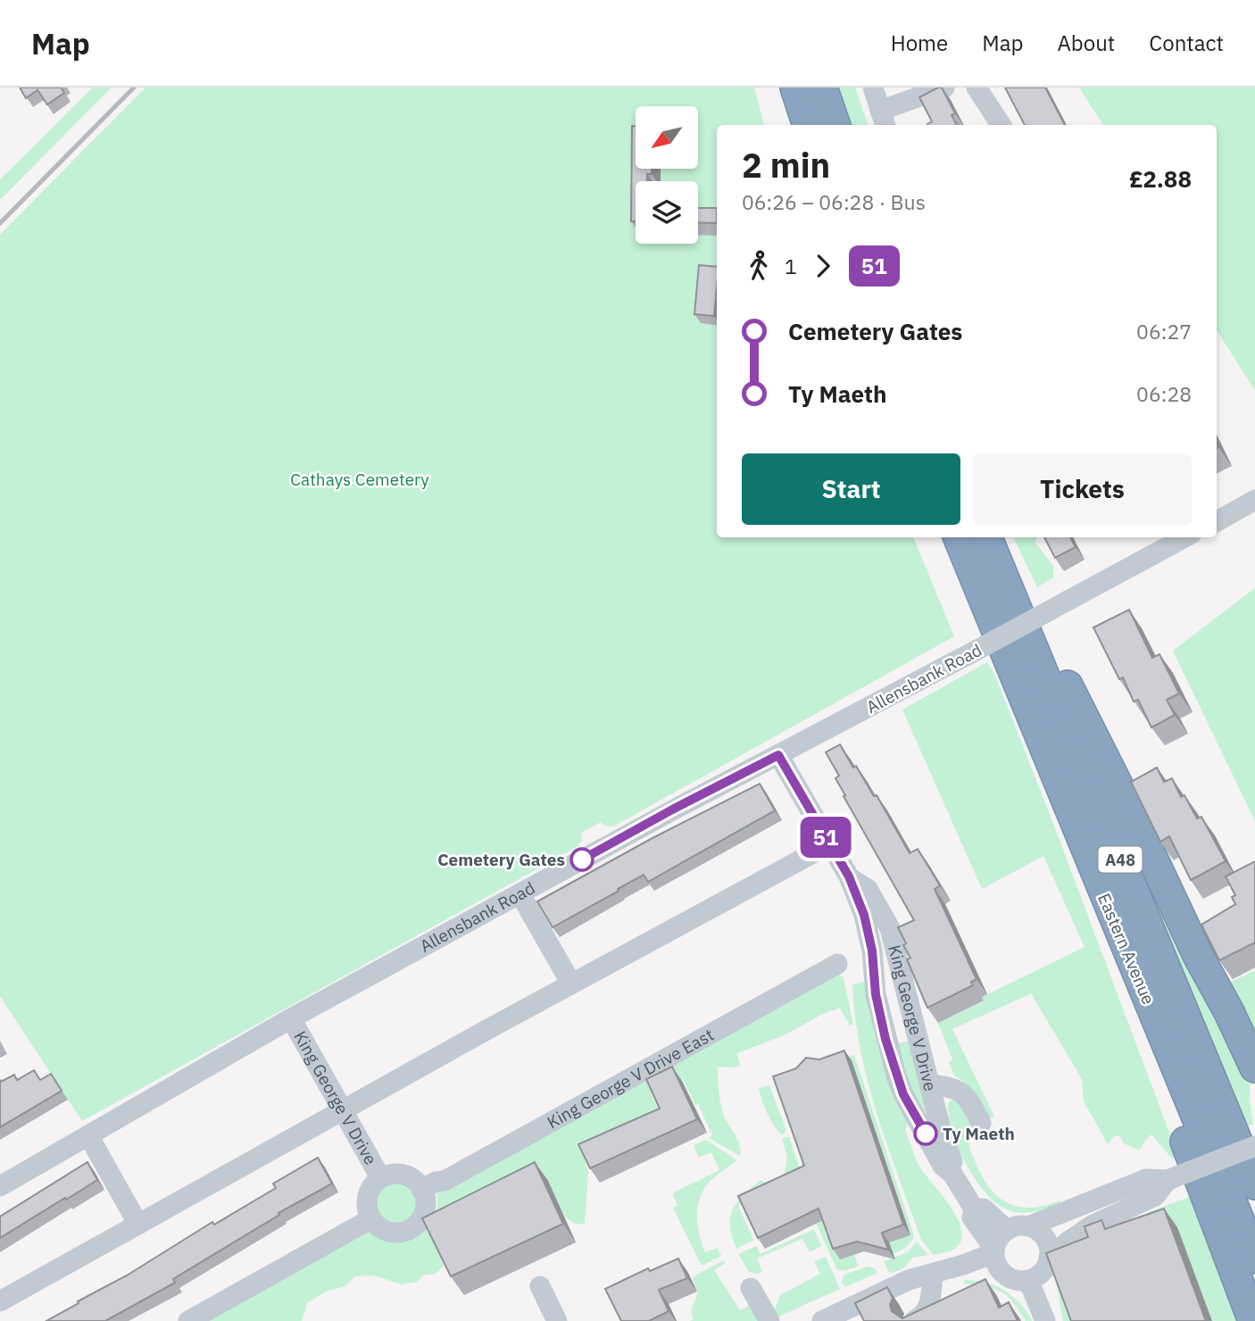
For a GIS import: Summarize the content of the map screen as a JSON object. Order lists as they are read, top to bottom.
{
  "streets": {
    "highway": ["A48", "Eastern Avenue"],
    "street": ["Allensbank Road", "King George V Drive", "King George V Drive East"]
  },
  "crossings": [
    ["Allensbank Road", "King George V Drive"],
    ["King George V Drive", "King George V Drive East"]
  ],
  "parks": ["Cathays Cemetery"],
  "places": ["Cemetery Gates", "Ty Maeth"],
  "lines": ["bus line 51"],
  "north": "bottom left",
  "page": {
    "header": "Map",
    "nav": [
      "Home",
      "Map",
      "About",
      "Contact"
    ],
    "on_map": "51",
    "heading": ["2 min", "06:26 – 06:28 · Bus", "£2.88"],
    "legs": ["1", "51"],
    "list": [
      {
        "name": "Cemetery Gates",
        "value": "06:27"
      },
      {
        "name": "Ty Maeth",
        "value": "06:28"
      }
    ],
    "buttons": ["Start", "Tickets"]
  }
}
